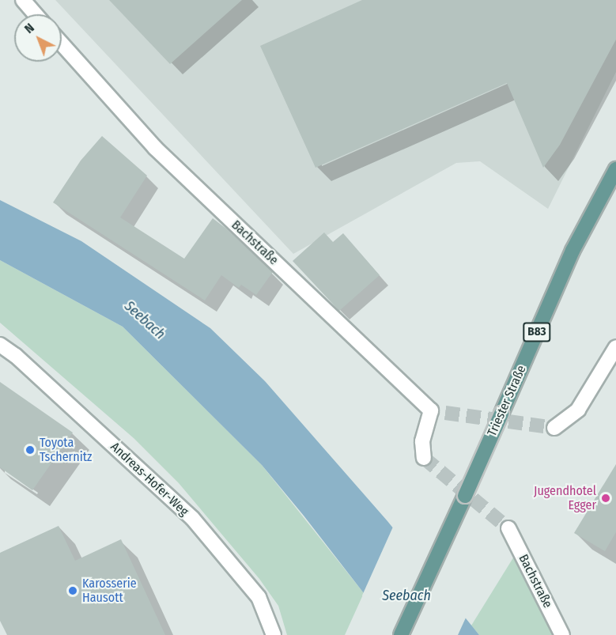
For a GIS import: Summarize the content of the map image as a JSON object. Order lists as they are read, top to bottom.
{
  "streets": {
    "main road": ["B83", "Triester Straße"],
    "street": ["Bachstraße", "Andreas-Hofer-Weg"]
  },
  "water": ["Seebach"],
  "places": ["Toyota Tschernitz", "Jugendhotel Egger", "Karosserie Hausott"],
  "north": "top left"
}
